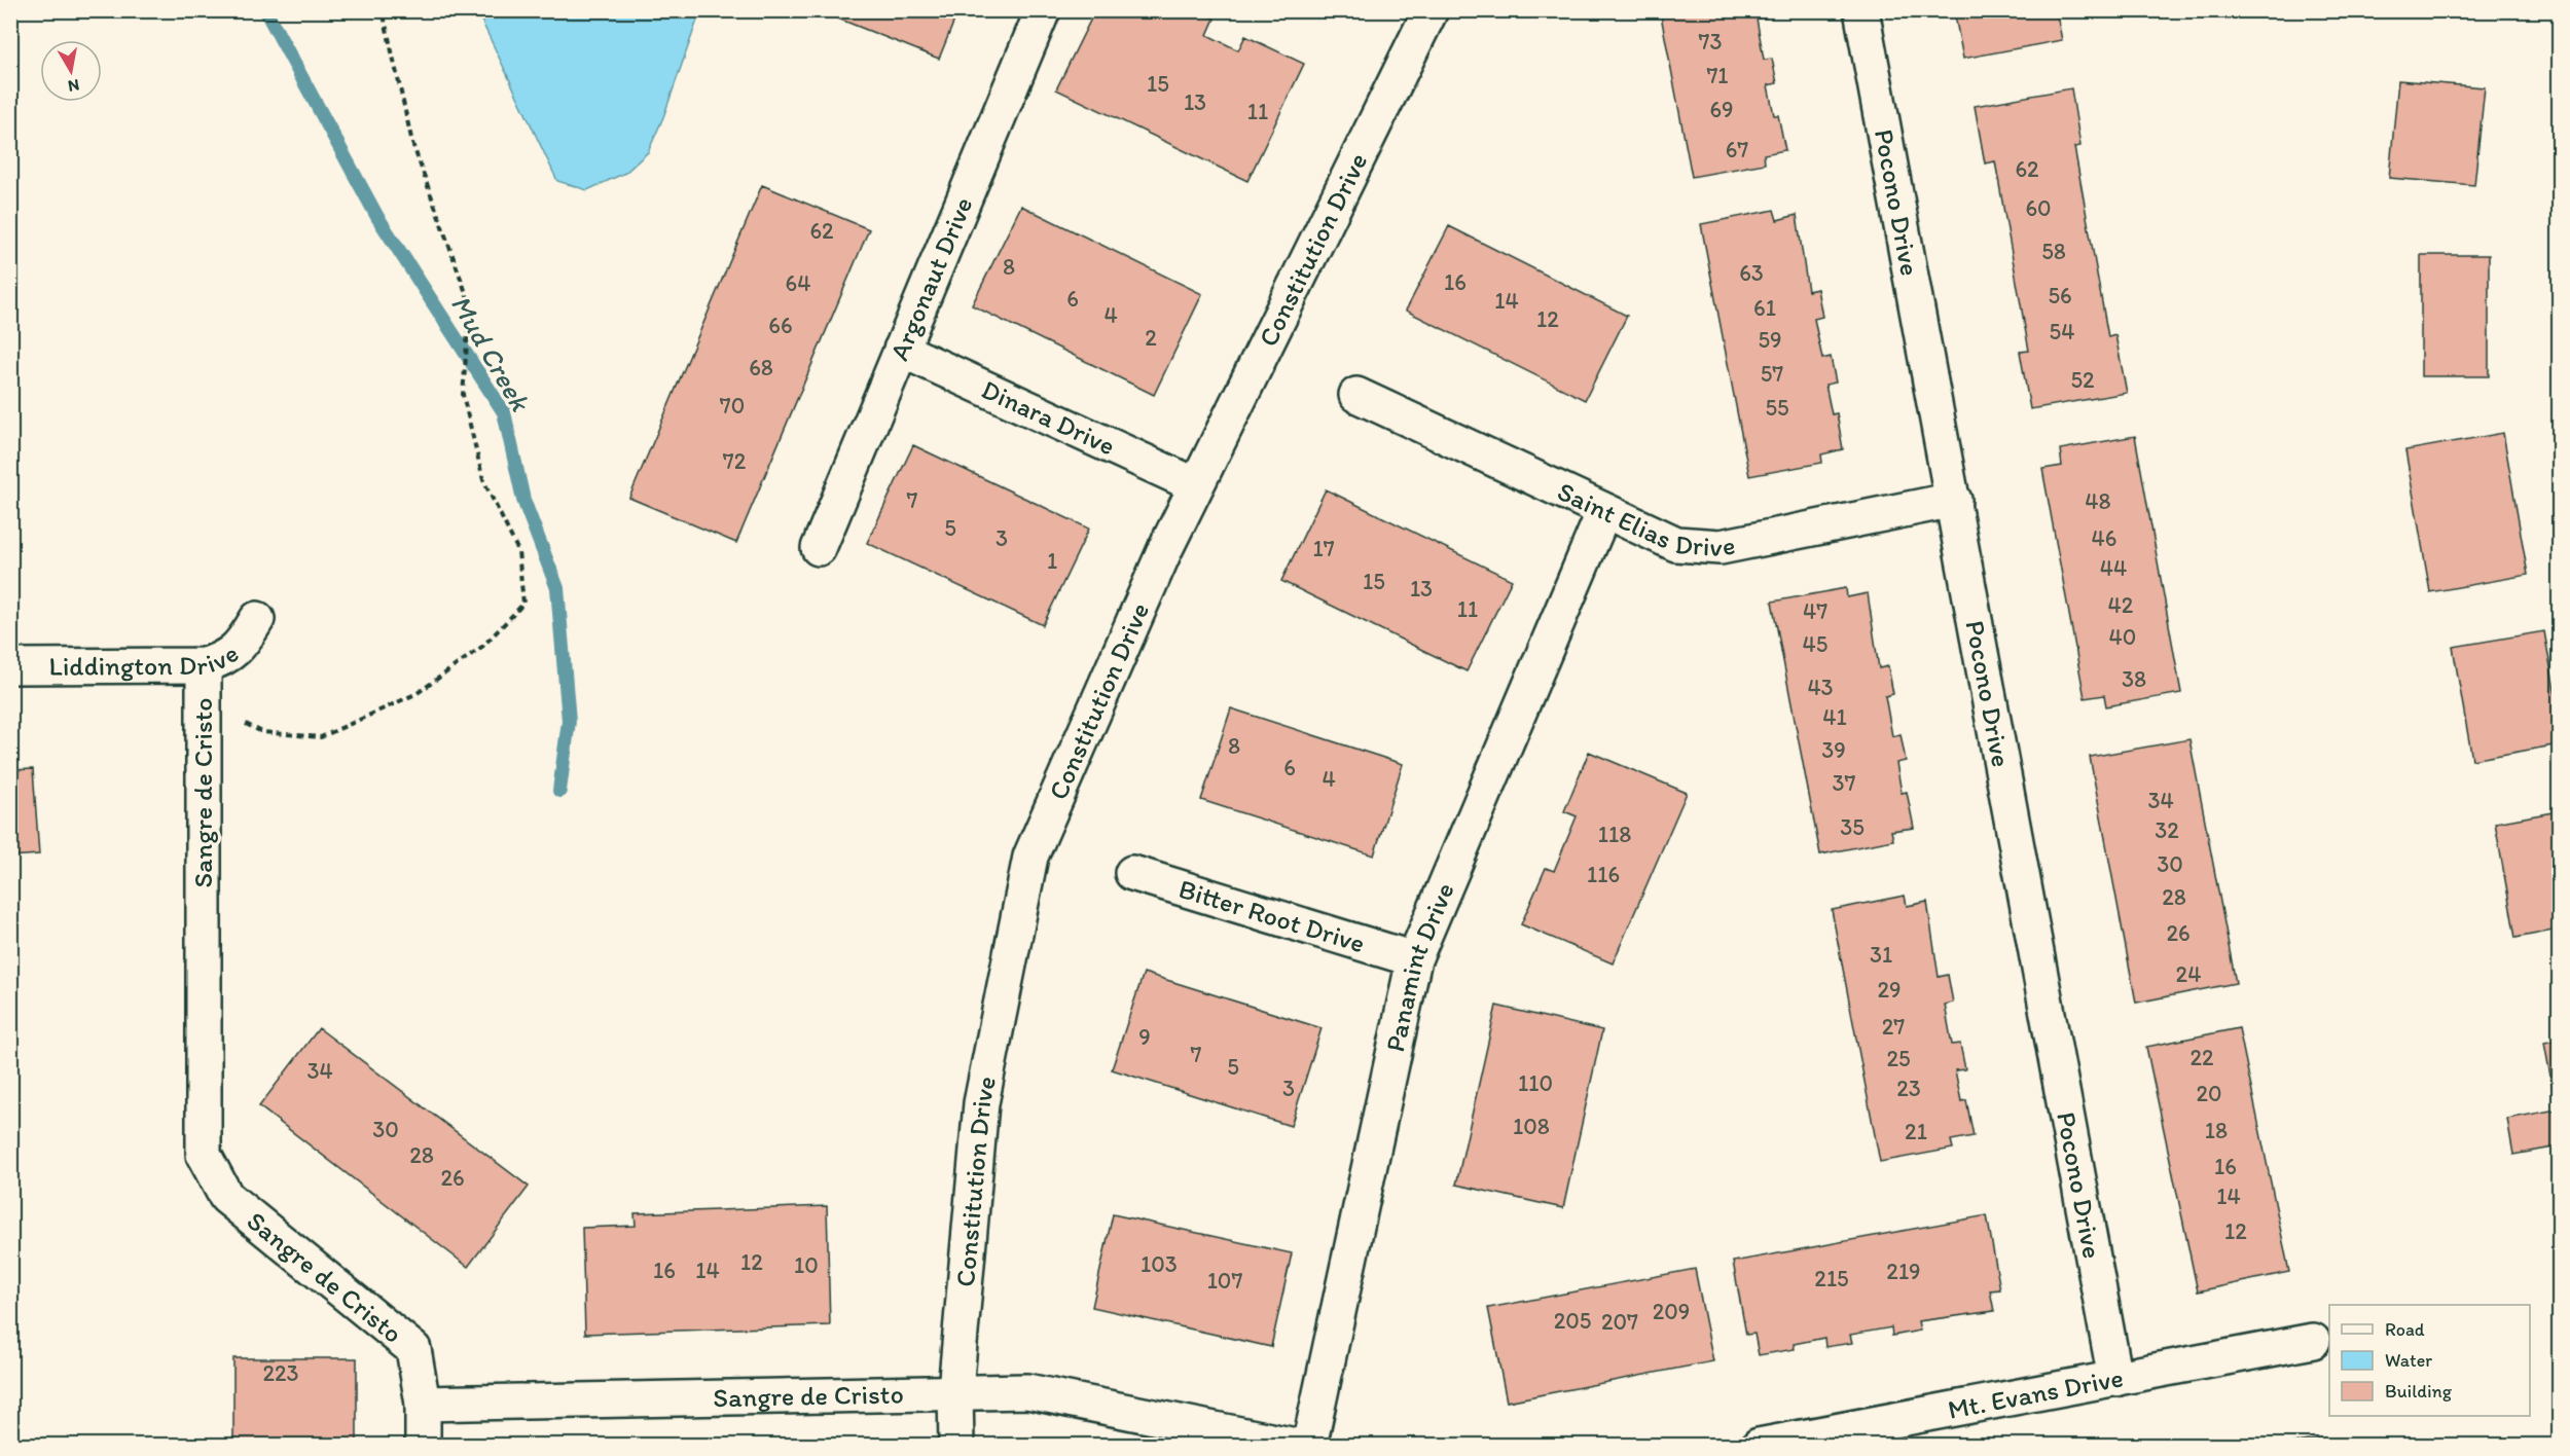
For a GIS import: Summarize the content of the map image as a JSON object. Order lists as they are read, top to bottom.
{
  "streets": {
    "street": [
      "Pocono Drive",
      "Constitution Drive",
      "Argonaut Drive",
      "Dinara Drive",
      "Saint Elias Drive",
      "Liddington Drive",
      "Sangre de Cristo",
      "Bitter Root Drive",
      "Panamint Drive",
      "Mt. Evans Drive"
    ]
  },
  "crossings": [
    ["Pocono Drive", "Saint Elias Drive"],
    ["Pocono Drive", "Mt. Evans Drive"],
    ["Constitution Drive", "Dinara Drive"],
    ["Constitution Drive", "Sangre de Cristo"],
    ["Argonaut Drive", "Dinara Drive"],
    ["Saint Elias Drive", "Panamint Drive"],
    ["Liddington Drive", "Sangre de Cristo"],
    ["Bitter Root Drive", "Panamint Drive"]
  ],
  "water": ["Mud Creek"],
  "house_numbers": [
    "73",
    "71",
    "15",
    "13",
    "69",
    "11",
    "67",
    "62",
    "60",
    "62",
    "58",
    "8",
    "63",
    "16",
    "64",
    "56",
    "6",
    "14",
    "61",
    "4",
    "12",
    "66",
    "54",
    "2",
    "59",
    "68",
    "57",
    "52",
    "70",
    "55",
    "72",
    "7",
    "48",
    "5",
    "3",
    "46",
    "17",
    "1",
    "44",
    "15",
    "13",
    "42",
    "11",
    "47",
    "40",
    "45",
    "38",
    "43",
    "41",
    "8",
    "39",
    "6",
    "4",
    "37",
    "34",
    "35",
    "32",
    "118",
    "30",
    "116",
    "28",
    "26",
    "31",
    "24",
    "29",
    "27",
    "9",
    "7",
    "22",
    "25",
    "5",
    "34",
    "110",
    "3",
    "23",
    "20",
    "108",
    "30",
    "18",
    "21",
    "28",
    "16",
    "26",
    "14",
    "12",
    "12",
    "103",
    "10",
    "16",
    "14",
    "219",
    "215",
    "107",
    "209",
    "205",
    "207",
    "223"
  ],
  "legend": ["Road", "Water", "Building"],
  "north": "bottom"
}
